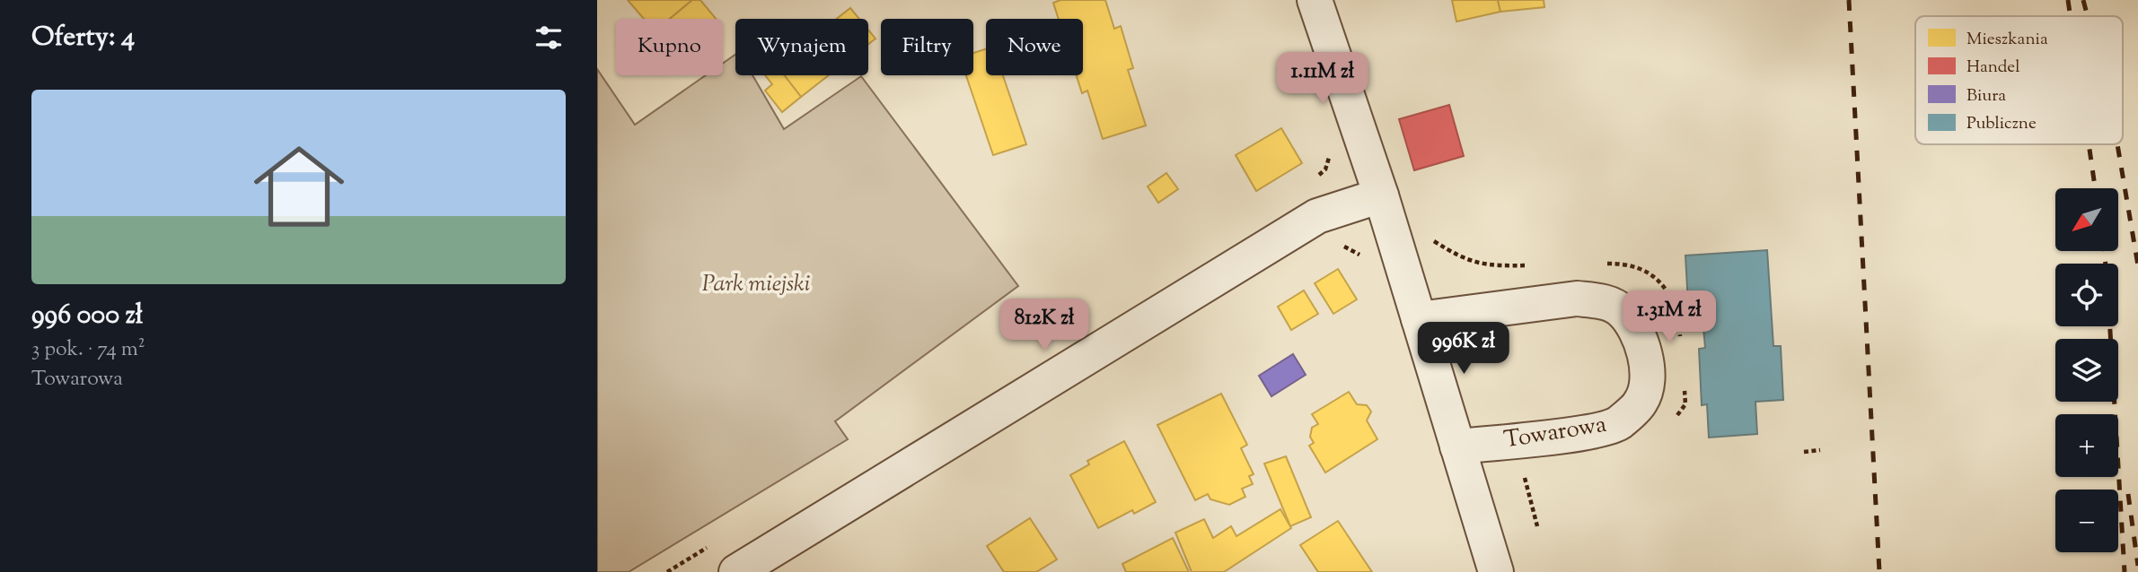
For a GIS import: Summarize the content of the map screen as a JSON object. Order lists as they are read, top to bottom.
{
  "streets": {
    "street": ["Towarowa"]
  },
  "parks": ["Park miejski"],
  "legend": [
    "Mieszkania",
    "Handel",
    "Biura",
    "Publiczne"
  ],
  "north": "bottom left",
  "page": {
    "heading": "Oferty: 4",
    "chip": [
      "Kupno",
      "Wynajem",
      "Filtry",
      "Nowe"
    ],
    "price": [
      "1.11M zł",
      "1.31M zł",
      "812K zł",
      "996K zł"
    ],
    "list": [
      {
        "name": "996 000 zł",
        "note": "3 pok. · 74 m² · Towarowa"
      }
    ],
    "map_buttons": ["+", "−"]
  }
}
